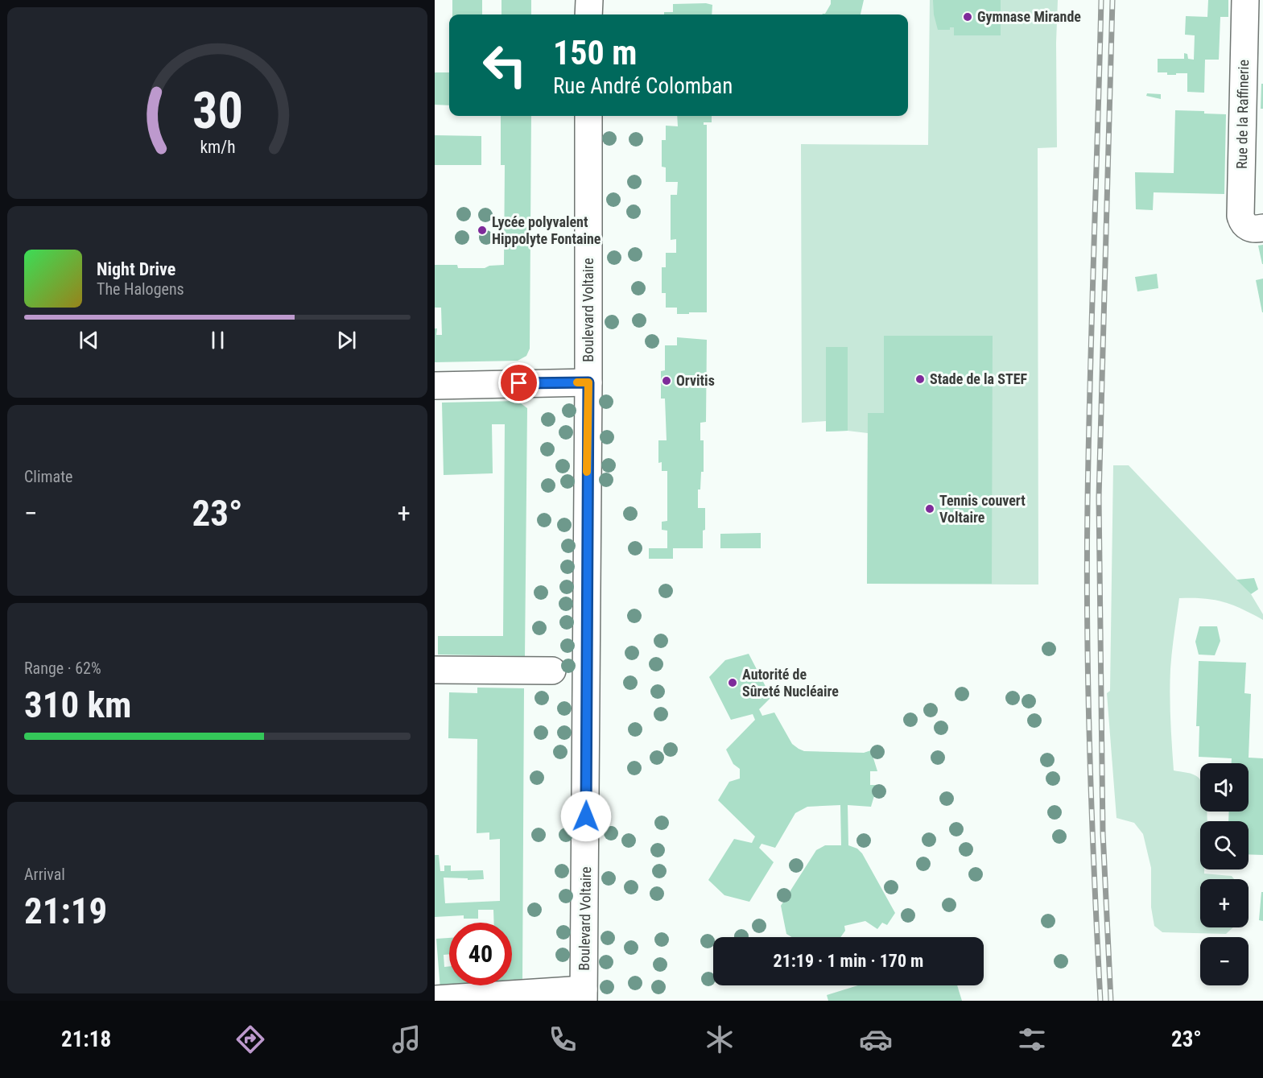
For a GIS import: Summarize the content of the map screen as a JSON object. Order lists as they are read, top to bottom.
{
  "streets": {
    "street": ["Rue de la Raffinerie", "Boulevard Voltaire"]
  },
  "places": [
    "Gymnase Mirande",
    "Lycée polyvalent Hippolyte Fontaine",
    "Stade de la STEF",
    "Orvitis",
    "Tennis couvert Voltaire",
    "Autorité de Sûreté Nucléaire"
  ],
  "page": {
    "turn": ["150 m", "Rue André Colomban"],
    "song": ["Night Drive", "The Halogens"],
    "tile": [
      "Climate",
      ["Range · 62%", "310 km"],
      ["Arrival", "21:19"]
    ],
    "heat": ["−", "23°", "+"],
    "map_buttons": ["+", "−"],
    "limit": "40",
    "trip": "21:19 · 1 min · 170 m",
    "tabs": ["21:18", "23°"],
    "gauge": ["30", "km/h"]
  }
}
